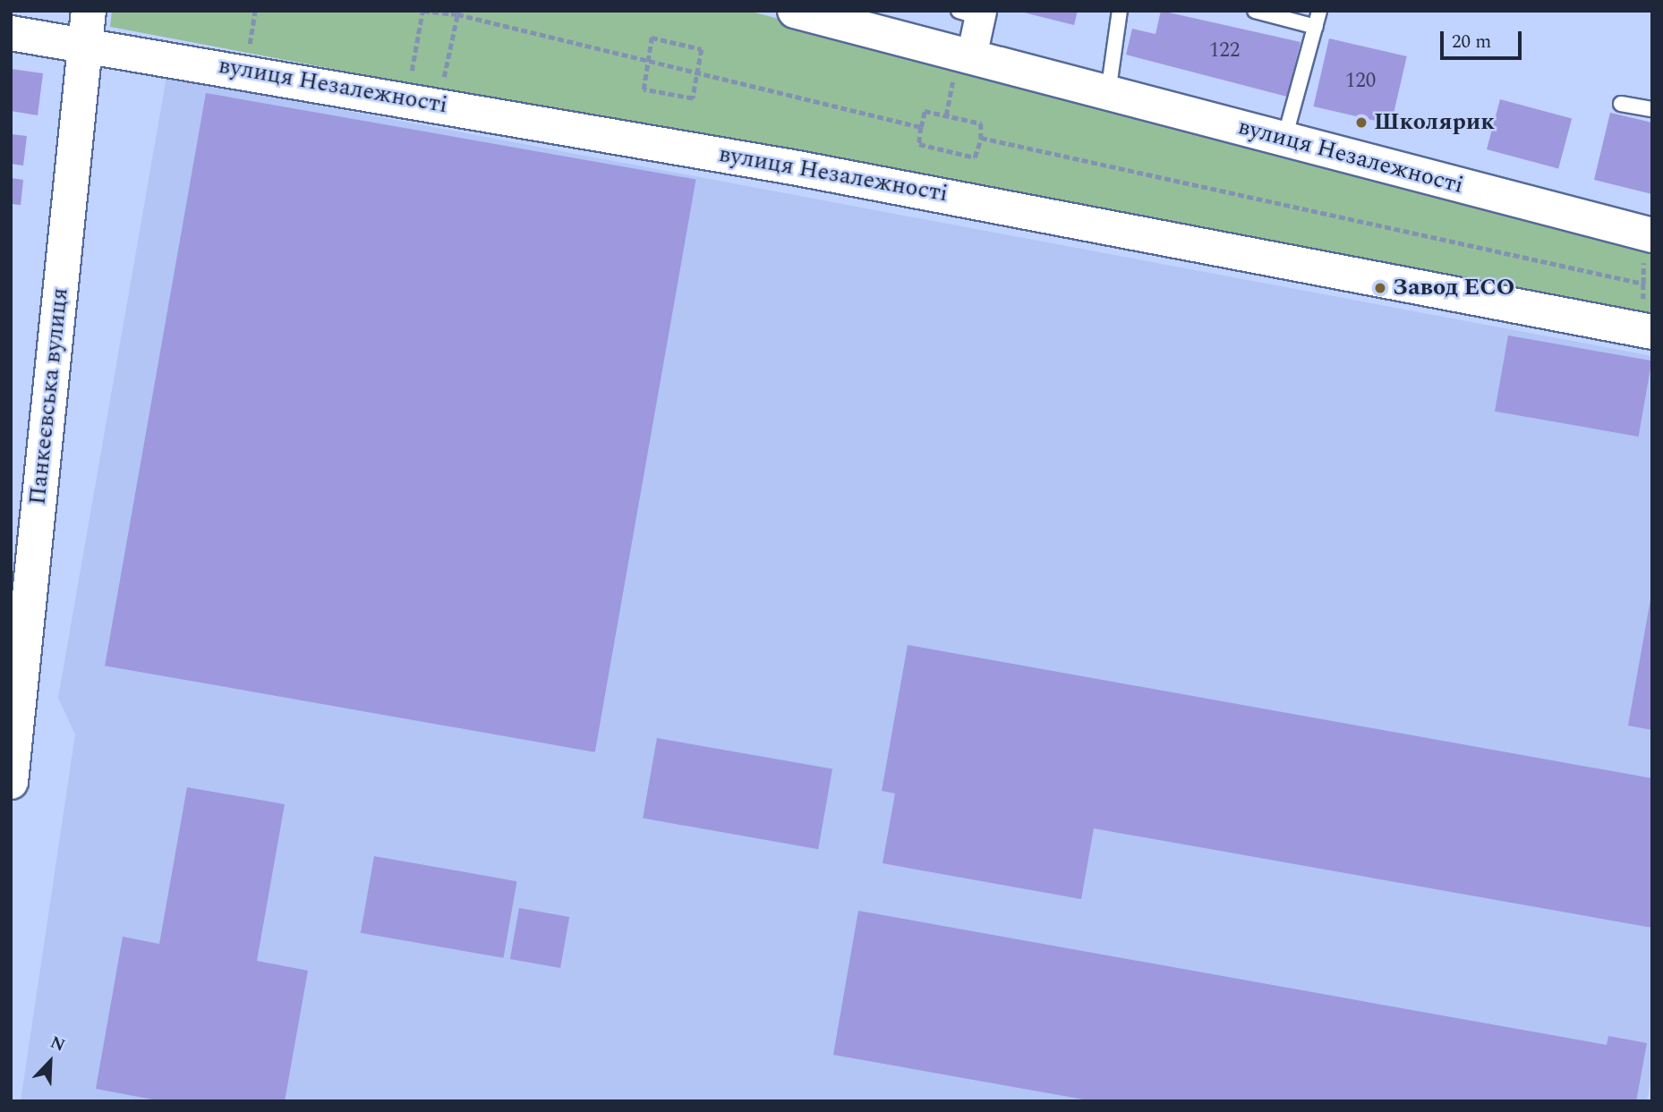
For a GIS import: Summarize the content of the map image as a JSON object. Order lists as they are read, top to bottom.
{
  "streets": {
    "street": ["вулиця Незалежності", "Панкеєвська вулиця"]
  },
  "crossings": [
    ["вулиця Незалежності", "Панкеєвська вулиця"]
  ],
  "places": ["Школярик", "Завод ЕСО"],
  "house_numbers": ["122", "120"],
  "scale_bar": "20 m",
  "north": "top right"
}
